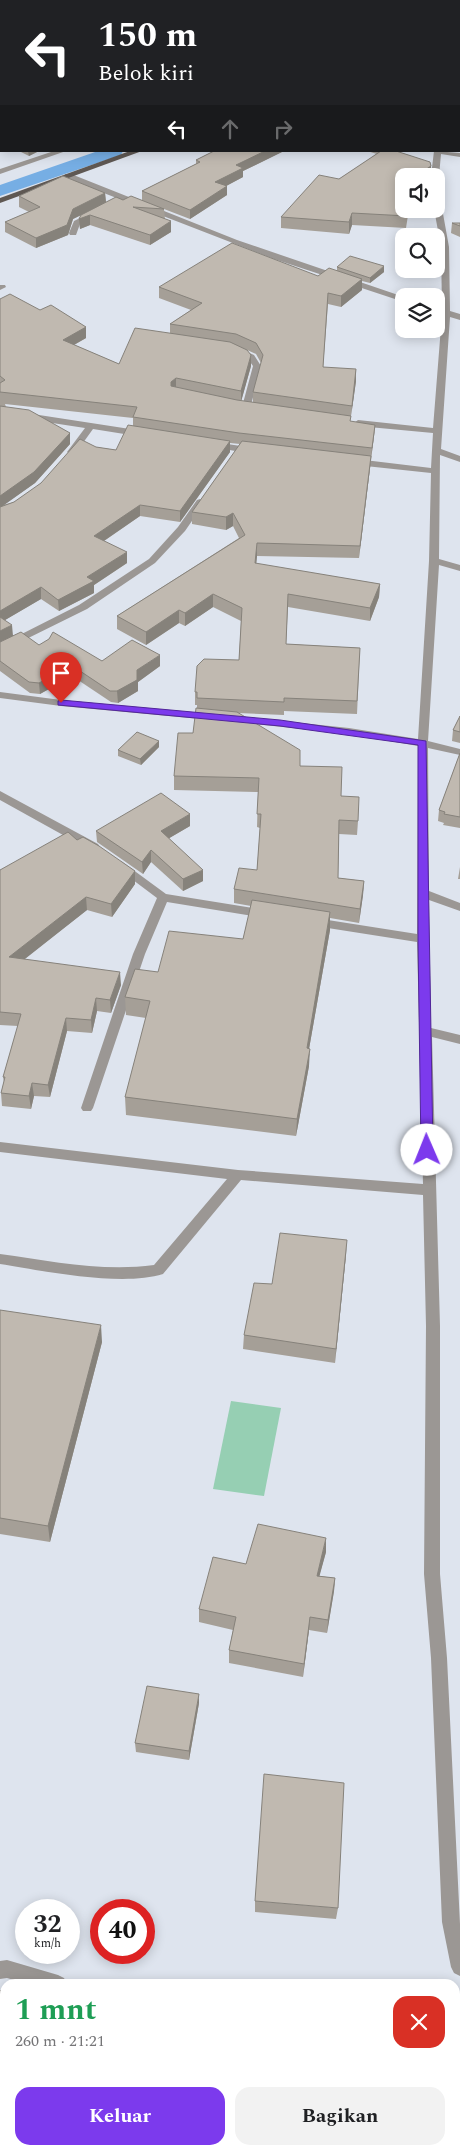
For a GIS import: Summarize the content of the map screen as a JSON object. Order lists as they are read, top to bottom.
{
  "page": {
    "turn": ["150 m", "Belok kiri"],
    "speed": "32 km/h",
    "limit": "40",
    "heading": ["1 mnt", "260 m · 21:21"],
    "buttons": ["Keluar", "Bagikan"]
  }
}
